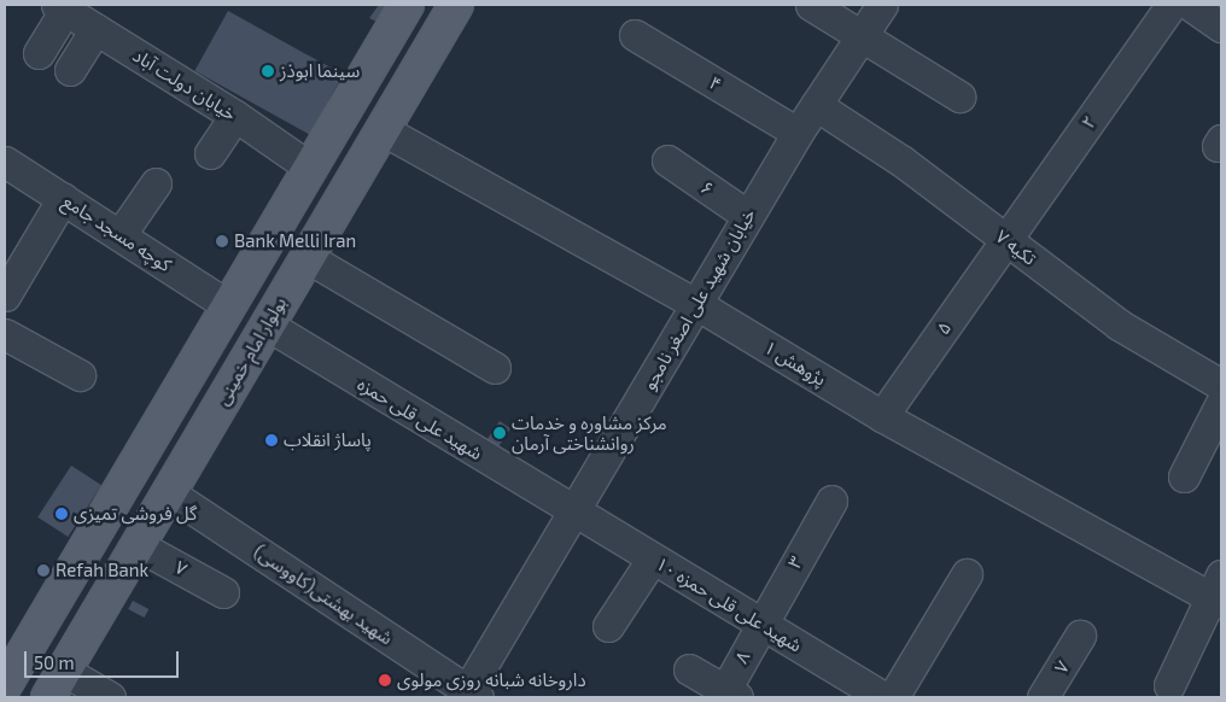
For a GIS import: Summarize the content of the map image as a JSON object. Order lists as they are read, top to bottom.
{
  "streets": {
    "main road": ["بولوار امام خمینی"],
    "street": [
      "۴",
      "خیابان دولت آباد",
      "۲",
      "۶",
      "کوچه مسجد جامع",
      "تکیه ۷",
      "خیابان شهید علی اصغر نامجو",
      "۵",
      "پژوهش ۱",
      "شهید علی قلی حمزه",
      "۳",
      "۷",
      "شهید بهشتی(کاووسی)",
      "شهید علی قلی حمزه ۱۰",
      "۸"
    ]
  },
  "crossings": [
    ["۴", "خیابان شهید علی اصغر نامجو"],
    ["۲", "تکیه ۷"],
    ["۲", "۵"],
    ["۶", "خیابان شهید علی اصغر نامجو"],
    ["تکیه ۷", "خیابان شهید علی اصغر نامجو"],
    ["تکیه ۷", "۵"],
    ["خیابان شهید علی اصغر نامجو", "پژوهش ۱"],
    ["خیابان شهید علی اصغر نامجو", "شهید علی قلی حمزه"],
    ["خیابان شهید علی اصغر نامجو", "شهید بهشتی(کاووسی)"],
    ["خیابان شهید علی اصغر نامجو", "شهید علی قلی حمزه ۱۰"],
    ["۵", "پژوهش ۱"],
    ["بولوار امام خمینی", "پژوهش ۱"],
    ["بولوار امام خمینی", "شهید علی قلی حمزه"],
    ["بولوار امام خمینی", "۷"],
    ["بولوار امام خمینی", "شهید بهشتی(کاووسی)"],
    ["شهید علی قلی حمزه", "شهید علی قلی حمزه ۱۰"],
    ["۳", "شهید علی قلی حمزه ۱۰"],
    ["۳", "۸"],
    ["شهید علی قلی حمزه ۱۰", "۸"]
  ],
  "places": [
    "سینما ابوذز",
    "Bank Melli Iran",
    "مرکز مشاوره و خدمات روانشناختی آرمان",
    "پاساژ انقلاب",
    "گل فروشی تمیزی",
    "Refah Bank",
    "داروخانه شبانه روزی مولوی"
  ],
  "scale_bar": "50 m"
}
